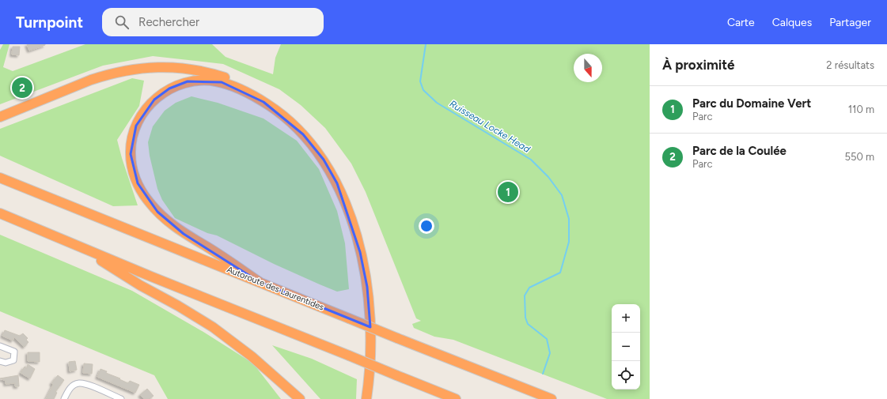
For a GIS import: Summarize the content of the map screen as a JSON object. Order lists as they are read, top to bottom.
{
  "streets": {
    "highway": ["Autoroute des Laurentides"]
  },
  "water": ["Ruisseau Locke Head"],
  "north": "bottom",
  "page": {
    "header": "Turnpoint",
    "search": "Rechercher",
    "nav": ["Carte", "Calques", "Partager"],
    "heading": ["À proximité", "2 résultats"],
    "pins": ["2", "1"],
    "list": [
      {
        "mark": "1",
        "name": "Parc du Domaine Vert",
        "note": "Parc",
        "value": "110 m"
      },
      {
        "mark": "2",
        "name": "Parc de la Coulée",
        "note": "Parc",
        "value": "550 m"
      }
    ],
    "map_buttons": ["+", "−"]
  }
}
